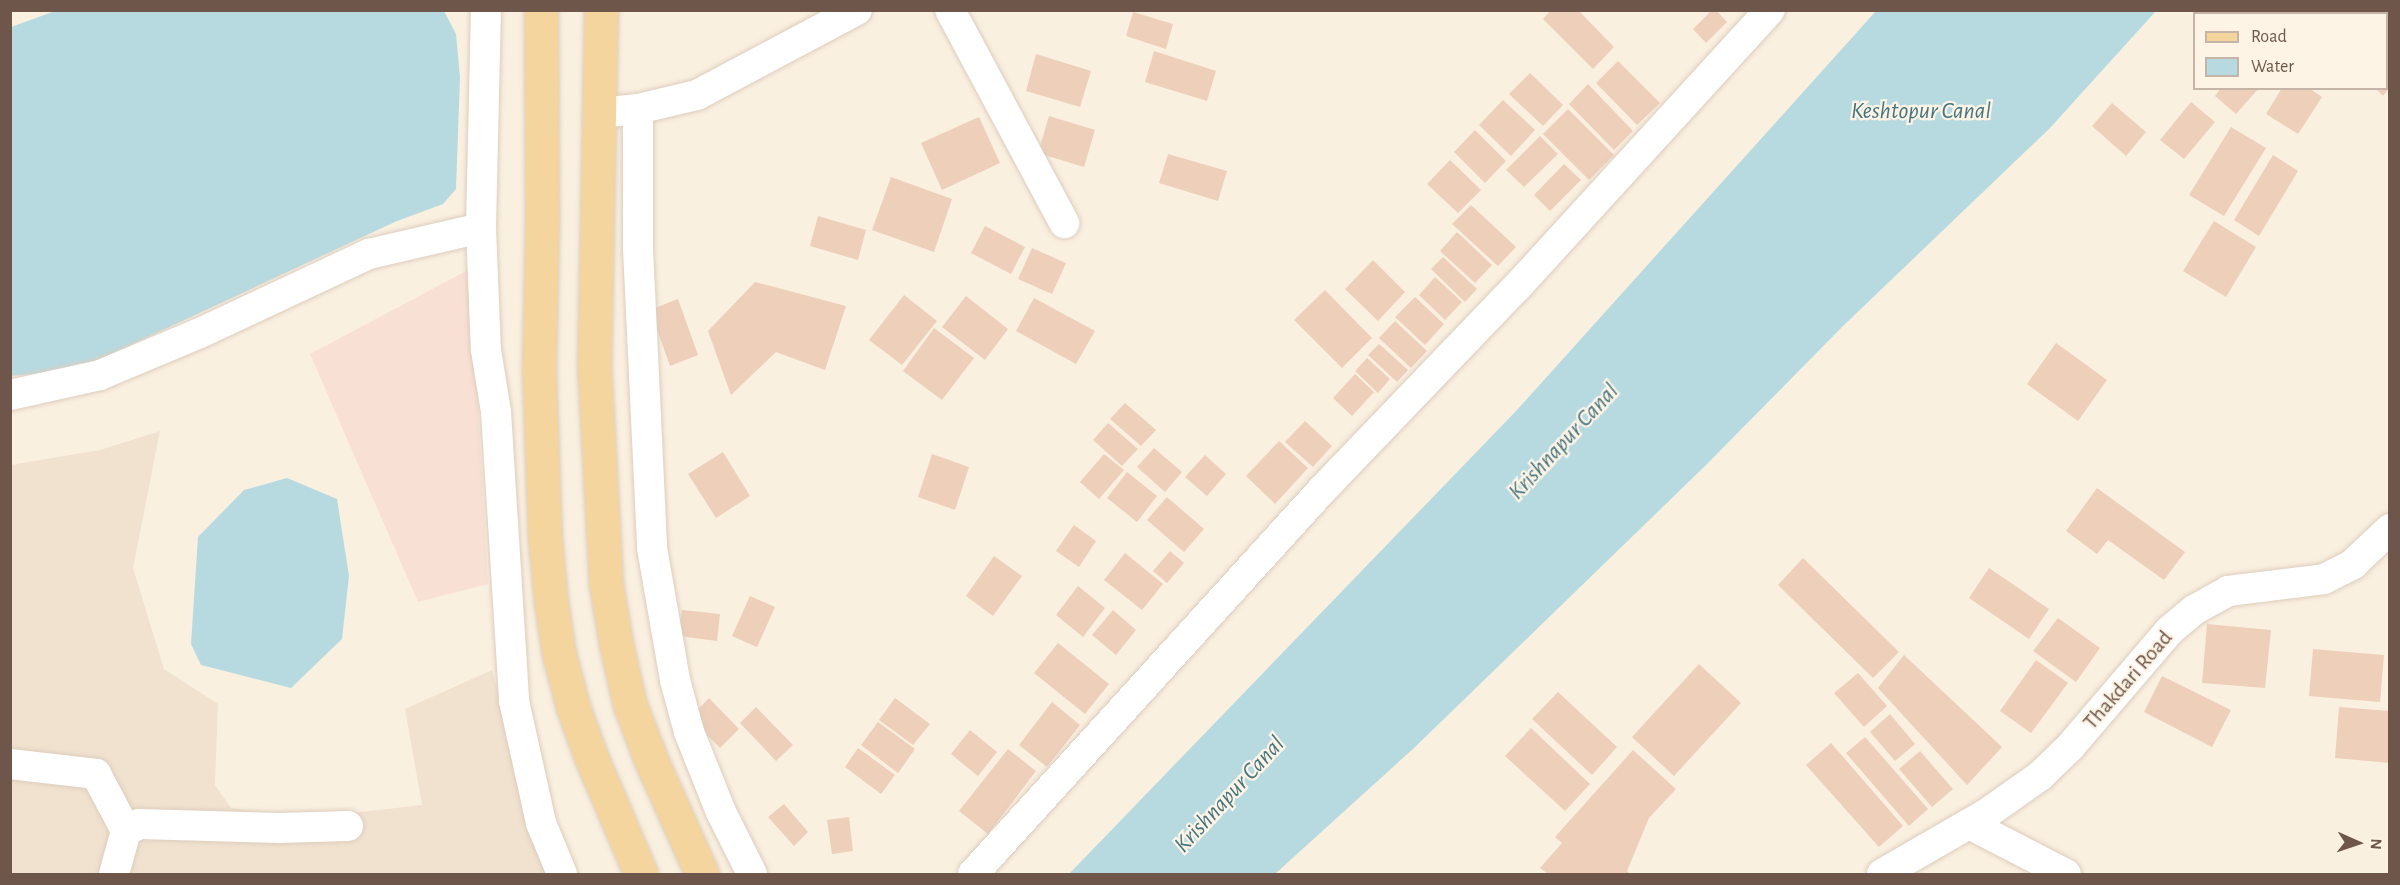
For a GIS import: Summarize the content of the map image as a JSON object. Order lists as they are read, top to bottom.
{
  "streets": {
    "street": ["Thakdari Road"]
  },
  "water": ["Keshtopur Canal", "Krishnapur Canal"],
  "legend": ["Road", "Water"],
  "north": "right"
}
